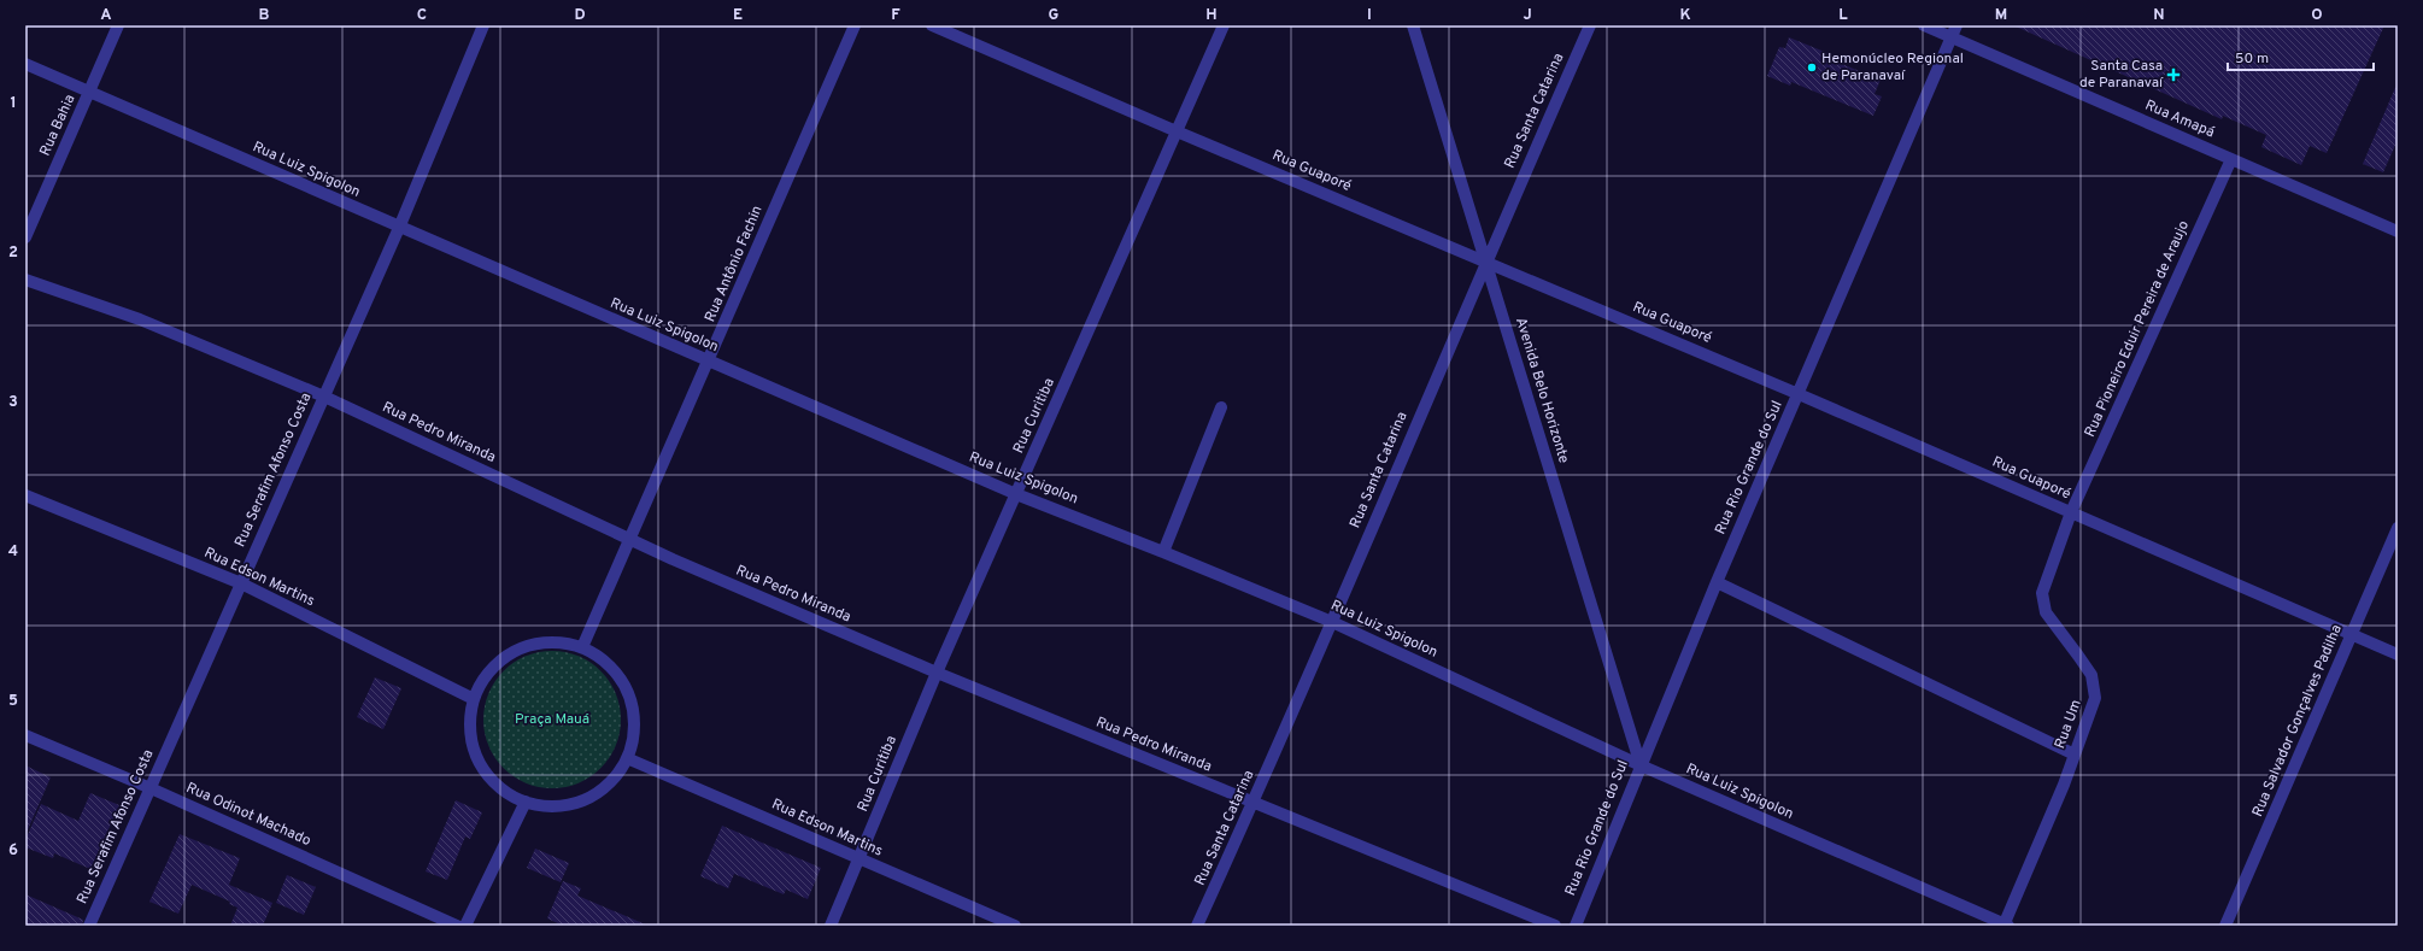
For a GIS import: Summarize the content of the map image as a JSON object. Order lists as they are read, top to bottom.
{
  "streets": {
    "street": [
      "Rua Santa Catarina",
      "Rua Amapá",
      "Rua Bahia",
      "Rua Luiz Spigolon",
      "Rua Guaporé",
      "Rua Antônio Fachin",
      "Rua Pioneiro Eduir Pereira de Araujo",
      "Avenida Belo Horizonte",
      "Rua Curitiba",
      "Rua Pedro Miranda",
      "Rua Rio Grande do Sul",
      "Rua Serafim Afonso Costa",
      "Rua Edson Martins",
      "Rua Salvador Gonçalves Padilha",
      "Rua Um",
      "Rua Odinot Machado"
    ]
  },
  "crossings": [
    ["Rua Santa Catarina", "Rua Luiz Spigolon"],
    ["Rua Santa Catarina", "Rua Guaporé"],
    ["Rua Santa Catarina", "Avenida Belo Horizonte"],
    ["Rua Santa Catarina", "Rua Pedro Miranda"],
    ["Rua Amapá", "Rua Pioneiro Eduir Pereira de Araujo"],
    ["Rua Amapá", "Rua Rio Grande do Sul"],
    ["Rua Bahia", "Rua Luiz Spigolon"],
    ["Rua Luiz Spigolon", "Rua Antônio Fachin"],
    ["Rua Luiz Spigolon", "Avenida Belo Horizonte"],
    ["Rua Luiz Spigolon", "Rua Curitiba"],
    ["Rua Luiz Spigolon", "Rua Rio Grande do Sul"],
    ["Rua Luiz Spigolon", "Rua Serafim Afonso Costa"],
    ["Rua Luiz Spigolon", "Rua Um"],
    ["Rua Guaporé", "Rua Pioneiro Eduir Pereira de Araujo"],
    ["Rua Guaporé", "Avenida Belo Horizonte"],
    ["Rua Guaporé", "Rua Curitiba"],
    ["Rua Guaporé", "Rua Rio Grande do Sul"],
    ["Rua Guaporé", "Rua Salvador Gonçalves Padilha"],
    ["Rua Guaporé", "Rua Um"],
    ["Rua Antônio Fachin", "Rua Pedro Miranda"],
    ["Rua Antônio Fachin", "Rua Edson Martins"],
    ["Rua Pioneiro Eduir Pereira de Araujo", "Rua Um"],
    ["Avenida Belo Horizonte", "Rua Rio Grande do Sul"],
    ["Rua Curitiba", "Rua Pedro Miranda"],
    ["Rua Curitiba", "Rua Edson Martins"],
    ["Rua Pedro Miranda", "Rua Serafim Afonso Costa"],
    ["Rua Serafim Afonso Costa", "Rua Edson Martins"],
    ["Rua Serafim Afonso Costa", "Rua Odinot Machado"]
  ],
  "parks": ["Praça Mauá"],
  "places": {
    "other": ["Hemonúcleo Regional de Paranavaí"],
    "health": ["Santa Casa de Paranavaí"]
  },
  "scale_bar": "50 m",
  "grid": {
    "columns": [
      "A",
      "B",
      "C",
      "D",
      "E",
      "F",
      "G",
      "H",
      "I",
      "J",
      "K",
      "L",
      "M",
      "N",
      "O"
    ],
    "rows": [
      "1",
      "2",
      "3",
      "4",
      "5",
      "6"
    ]
  }
}
